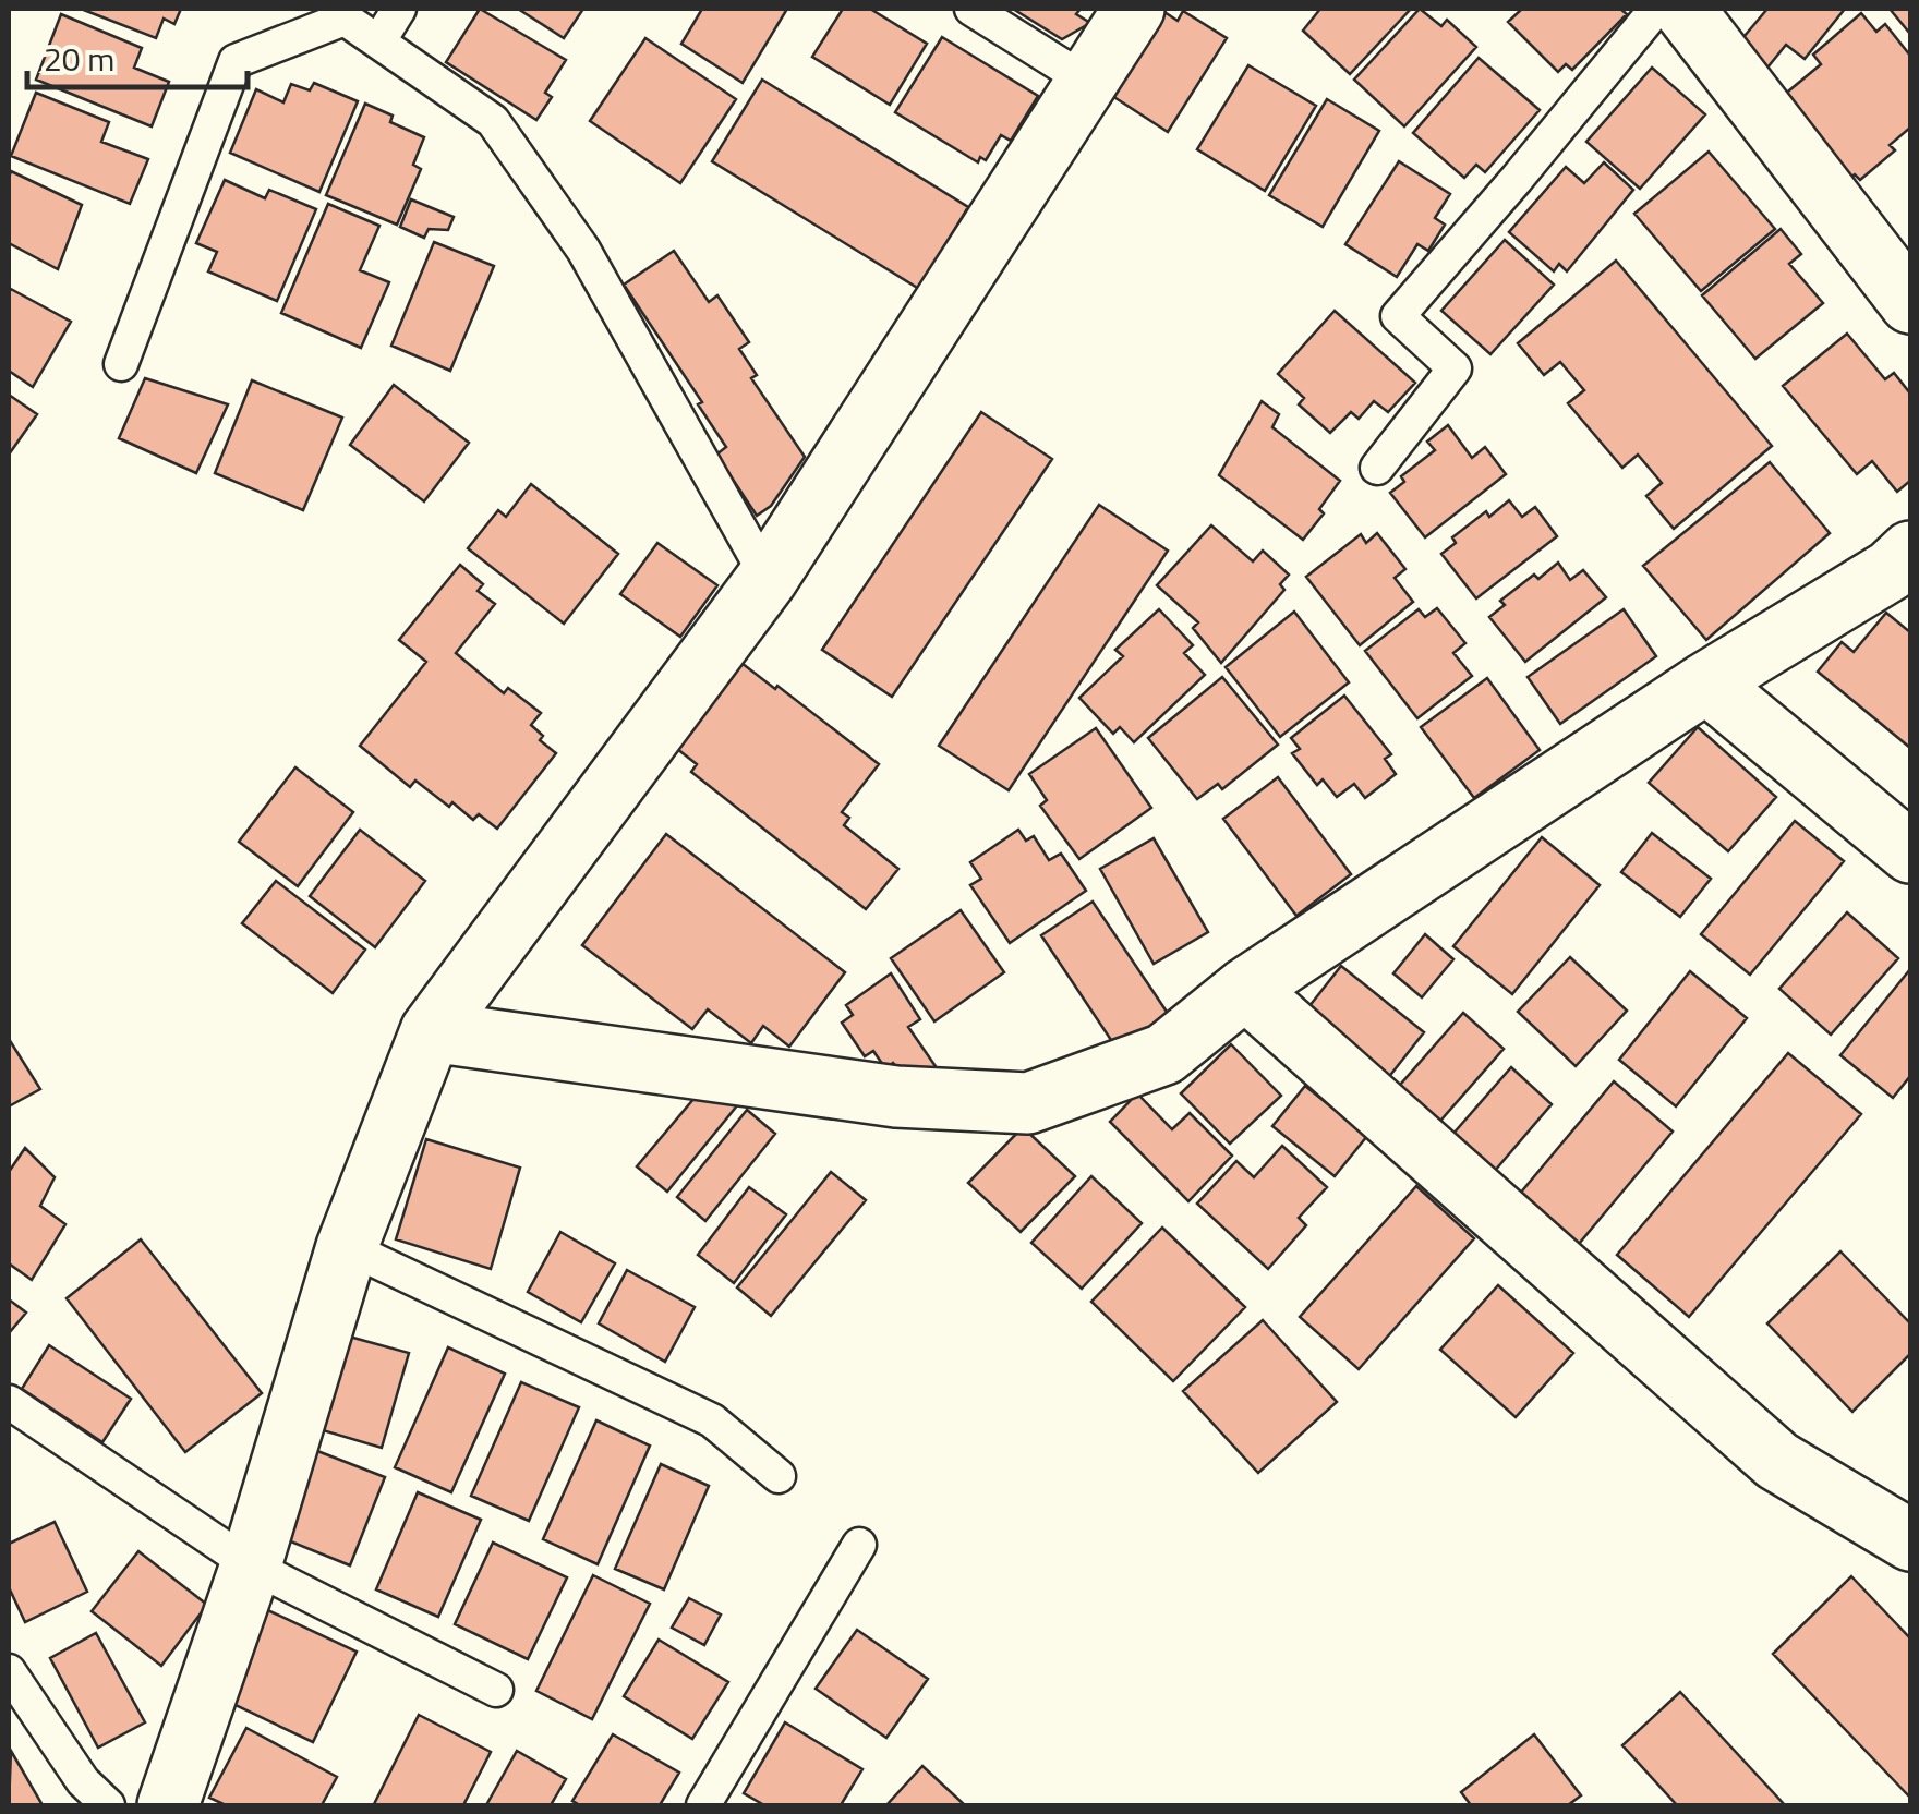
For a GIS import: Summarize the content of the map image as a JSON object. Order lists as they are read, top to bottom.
{
  "scale_bar": "20 m"
}
